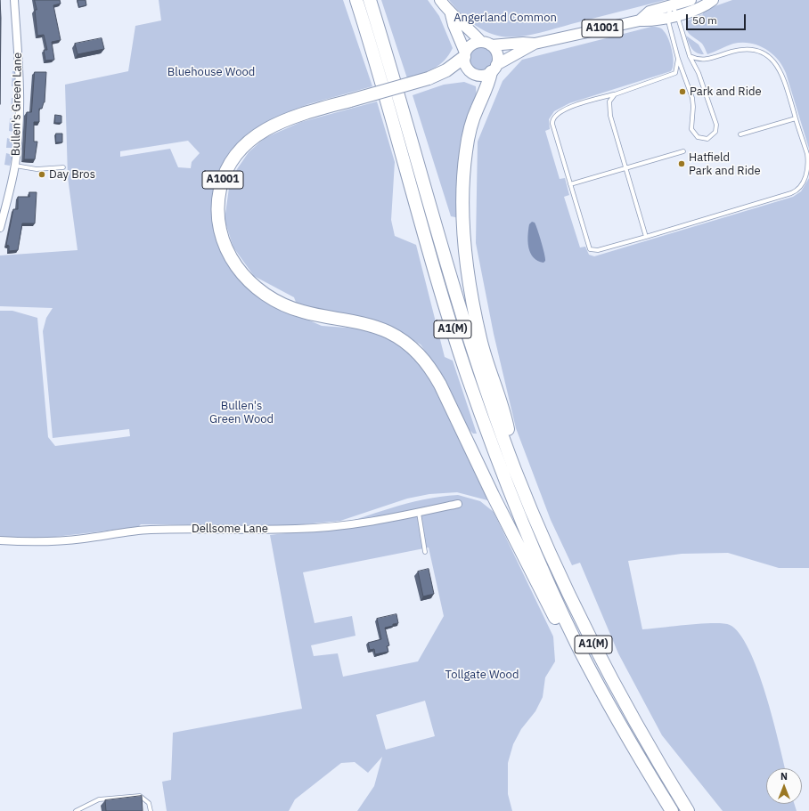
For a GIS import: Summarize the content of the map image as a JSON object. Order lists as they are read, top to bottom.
{
  "streets": {
    "highway": ["A1001", "A1(M)"],
    "street": ["Bullen's Green Lane", "Dellsome Lane"]
  },
  "crossings": [
    ["A1001", "A1(M)"]
  ],
  "parks": [
    "Angerland Common",
    "Bluehouse Wood",
    "Bullen's Green Wood",
    "Tollgate Wood"
  ],
  "places": ["Park and Ride", "Hatfield Park and Ride", "Day Bros"],
  "scale_bar": "50 m",
  "north": "top"
}
